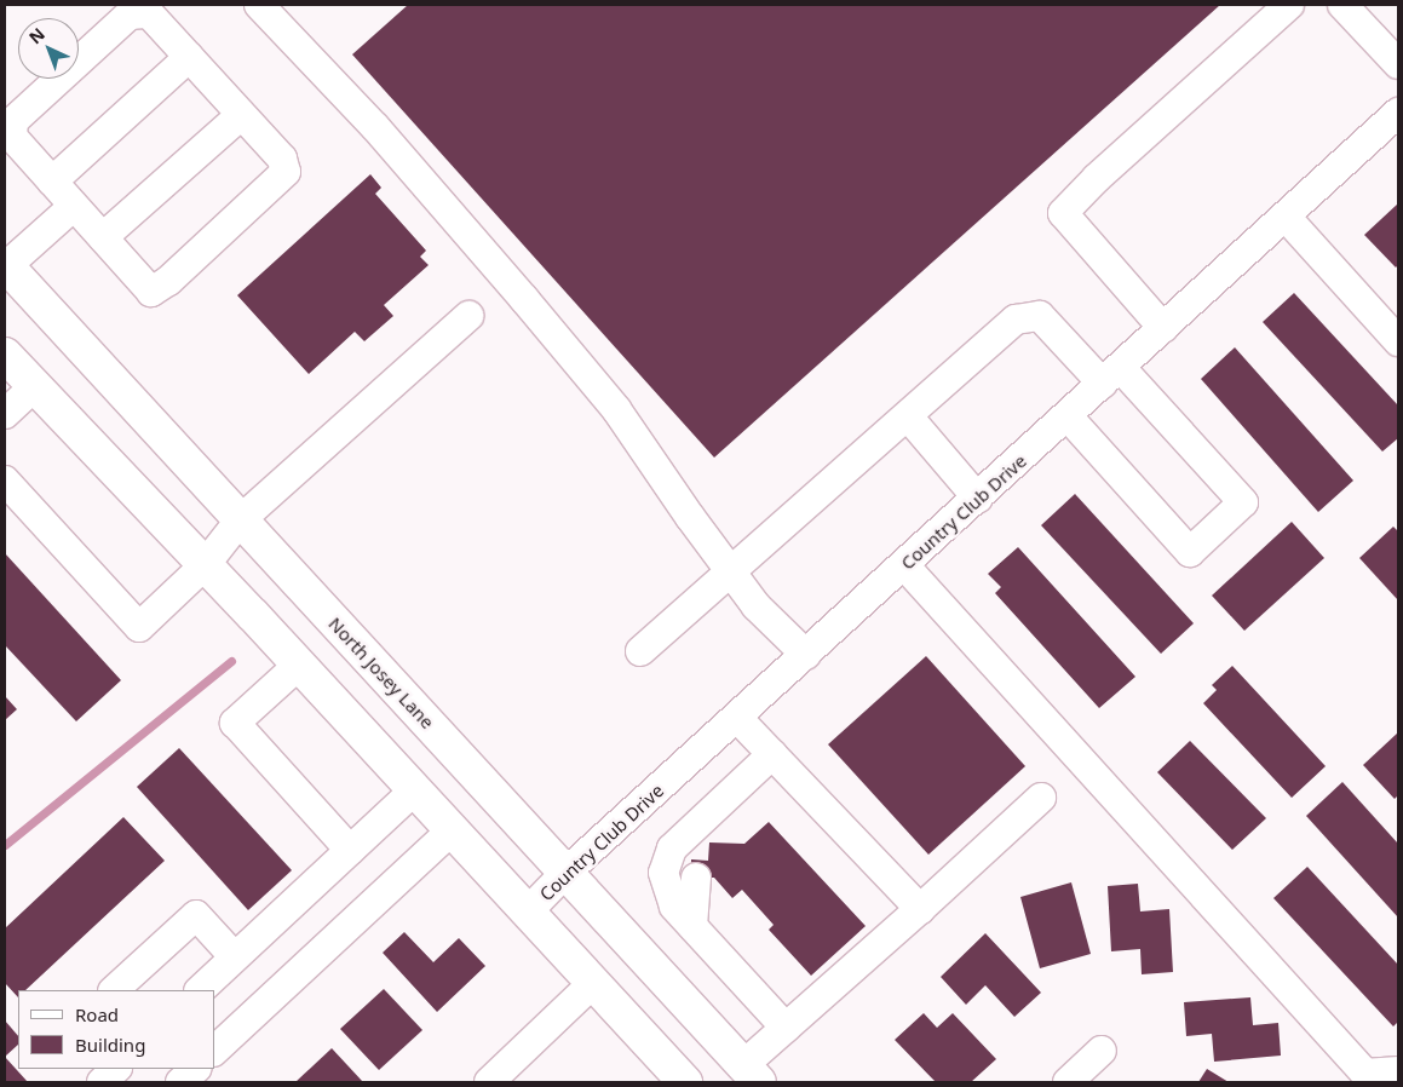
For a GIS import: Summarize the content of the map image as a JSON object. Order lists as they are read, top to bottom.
{
  "streets": {
    "main road": ["North Josey Lane"],
    "street": ["Country Club Drive"]
  },
  "crossings": [
    ["Country Club Drive", "North Josey Lane"]
  ],
  "legend": ["Road", "Building"],
  "north": "top left"
}
